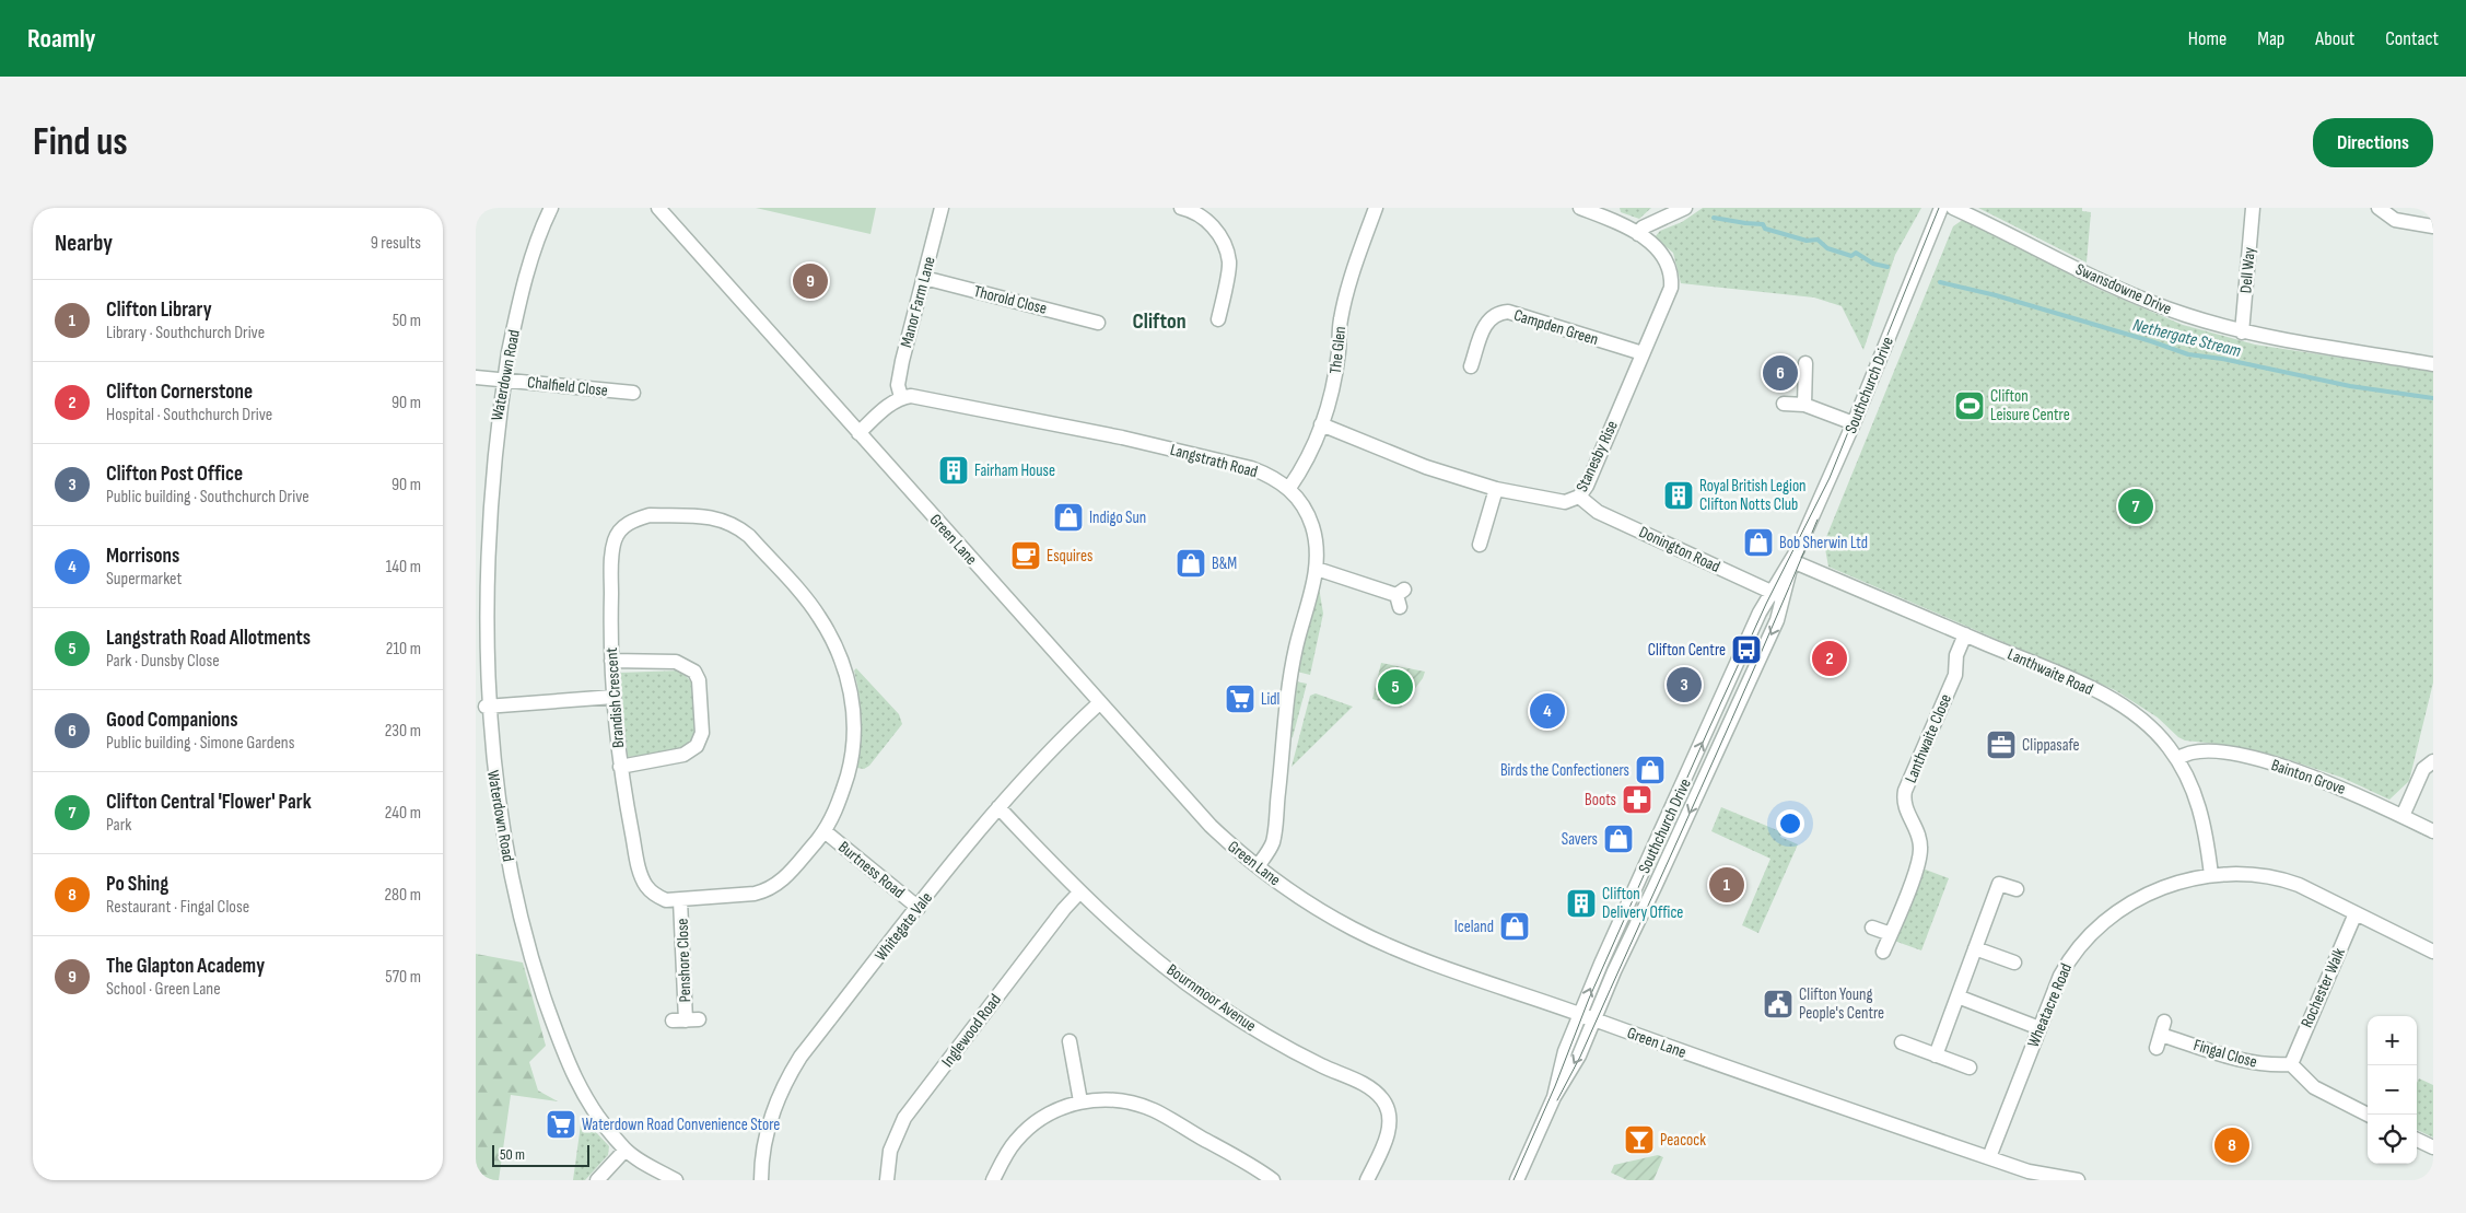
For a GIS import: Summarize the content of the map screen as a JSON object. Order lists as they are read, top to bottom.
{
  "streets": {
    "street": [
      "Dell Way",
      "Swansdowne Drive",
      "Thorold Close",
      "Manor Farm Lane",
      "Campden Green",
      "The Glen",
      "Waterdown Road",
      "Southchurch Drive",
      "Chalfield Close",
      "Stanesby Rise",
      "Langstrath Road",
      "Green Lane",
      "Donington Road",
      "Lanthwaite Road",
      "Brandish Crescent",
      "Lanthwaite Close",
      "Bainton Grove",
      "Burtness Road",
      "Whitegate Vale",
      "Penshore Close",
      "Rochester Walk",
      "Bournmoor Avenue",
      "Wheatacre Road",
      "Inglewood Road",
      "Fingal Close"
    ]
  },
  "crossings": [
    ["Dell Way", "Swansdowne Drive"],
    ["Thorold Close", "Manor Farm Lane"],
    ["Manor Farm Lane", "Langstrath Road"],
    ["Campden Green", "Stanesby Rise"],
    ["The Glen", "Stanesby Rise"],
    ["The Glen", "Langstrath Road"],
    ["Waterdown Road", "Chalfield Close"],
    ["Southchurch Drive", "Green Lane"],
    ["Southchurch Drive", "Donington Road"],
    ["Southchurch Drive", "Lanthwaite Road"],
    ["Stanesby Rise", "Donington Road"],
    ["Langstrath Road", "Green Lane"],
    ["Green Lane", "Whitegate Vale"],
    ["Green Lane", "Wheatacre Road"],
    ["Lanthwaite Road", "Lanthwaite Close"],
    ["Lanthwaite Road", "Bainton Grove"],
    ["Lanthwaite Road", "Wheatacre Road"],
    ["Brandish Crescent", "Burtness Road"],
    ["Brandish Crescent", "Penshore Close"],
    ["Burtness Road", "Whitegate Vale"],
    ["Whitegate Vale", "Bournmoor Avenue"],
    ["Rochester Walk", "Wheatacre Road"],
    ["Rochester Walk", "Fingal Close"],
    ["Bournmoor Avenue", "Inglewood Road"]
  ],
  "districts": ["Clifton"],
  "water": ["Nethergate Stream"],
  "places": {
    "sports": ["Clifton Leisure Centre"],
    "building": ["Fairham House", "Royal British Legion Clifton Notts Club", "Clifton Delivery Office"],
    "shop": [
      "Indigo Sun",
      "Bob Sherwin Ltd",
      "B&M",
      "Birds the Confectioners",
      "Savers",
      "Iceland"
    ],
    "cafe": ["Esquires"],
    "bus stop": ["Clifton Centre"],
    "supermarket": ["Lidl", "Waterdown Road Convenience Store"],
    "office": ["Clippasafe"],
    "pharmacy": ["Boots"],
    "public building": ["Clifton Young People's Centre"],
    "bar": ["Peacock"]
  },
  "scale_bar": "50 m",
  "page": {
    "header": "Roamly",
    "nav": [
      "Home",
      "Map",
      "About",
      "Contact"
    ],
    "buttons": "Directions",
    "title": "Find us",
    "heading": ["Nearby", "9 results"],
    "pins": [
      "9",
      "6",
      "7",
      "2",
      "3",
      "5",
      "4",
      "1",
      "8"
    ],
    "list": [
      {
        "mark": "1",
        "name": "Clifton Library",
        "note": "Library · Southchurch Drive",
        "value": "50 m"
      },
      {
        "mark": "2",
        "name": "Clifton Cornerstone",
        "note": "Hospital · Southchurch Drive",
        "value": "90 m"
      },
      {
        "mark": "3",
        "name": "Clifton Post Office",
        "note": "Public building · Southchurch Drive",
        "value": "90 m"
      },
      {
        "mark": "4",
        "name": "Morrisons",
        "note": "Supermarket",
        "value": "140 m"
      },
      {
        "mark": "5",
        "name": "Langstrath Road Allotments",
        "note": "Park · Dunsby Close",
        "value": "210 m"
      },
      {
        "mark": "6",
        "name": "Good Companions",
        "note": "Public building · Simone Gardens",
        "value": "230 m"
      },
      {
        "mark": "7",
        "name": "Clifton Central 'Flower' Park",
        "note": "Park",
        "value": "240 m"
      },
      {
        "mark": "8",
        "name": "Po Shing",
        "note": "Restaurant · Fingal Close",
        "value": "280 m"
      },
      {
        "mark": "9",
        "name": "The Glapton Academy",
        "note": "School · Green Lane",
        "value": "570 m"
      }
    ],
    "map_buttons": ["+", "−"],
    "scale": "50 m"
  }
}
